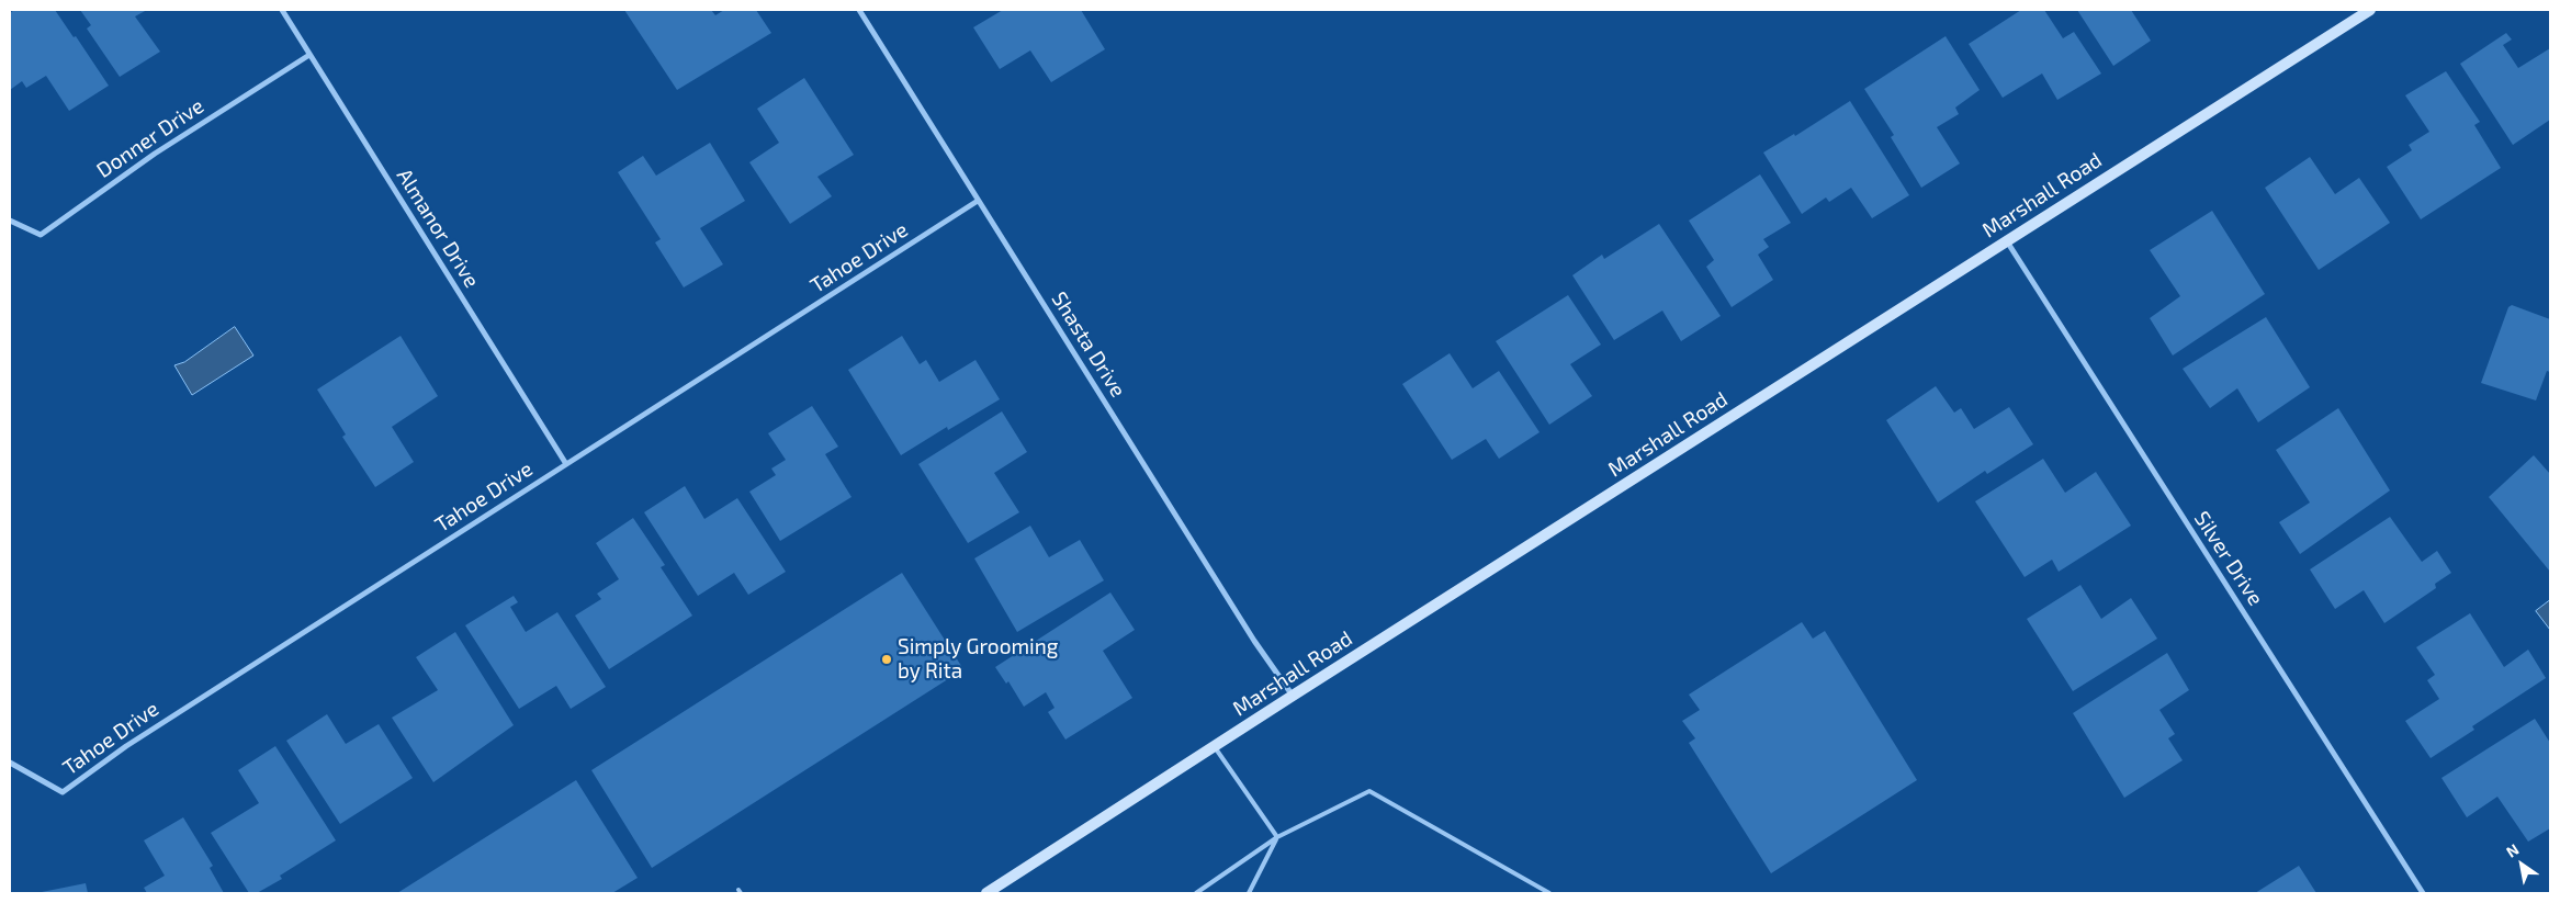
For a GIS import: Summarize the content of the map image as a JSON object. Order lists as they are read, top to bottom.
{
  "streets": {
    "street": [
      "Donner Drive",
      "Marshall Road",
      "Almanor Drive",
      "Tahoe Drive",
      "Shasta Drive",
      "Silver Drive"
    ]
  },
  "crossings": [
    ["Donner Drive", "Almanor Drive"],
    ["Marshall Road", "Shasta Drive"],
    ["Marshall Road", "Silver Drive"],
    ["Almanor Drive", "Tahoe Drive"],
    ["Tahoe Drive", "Shasta Drive"]
  ],
  "places": ["Simply Grooming by Rita"],
  "north": "top left"
}
